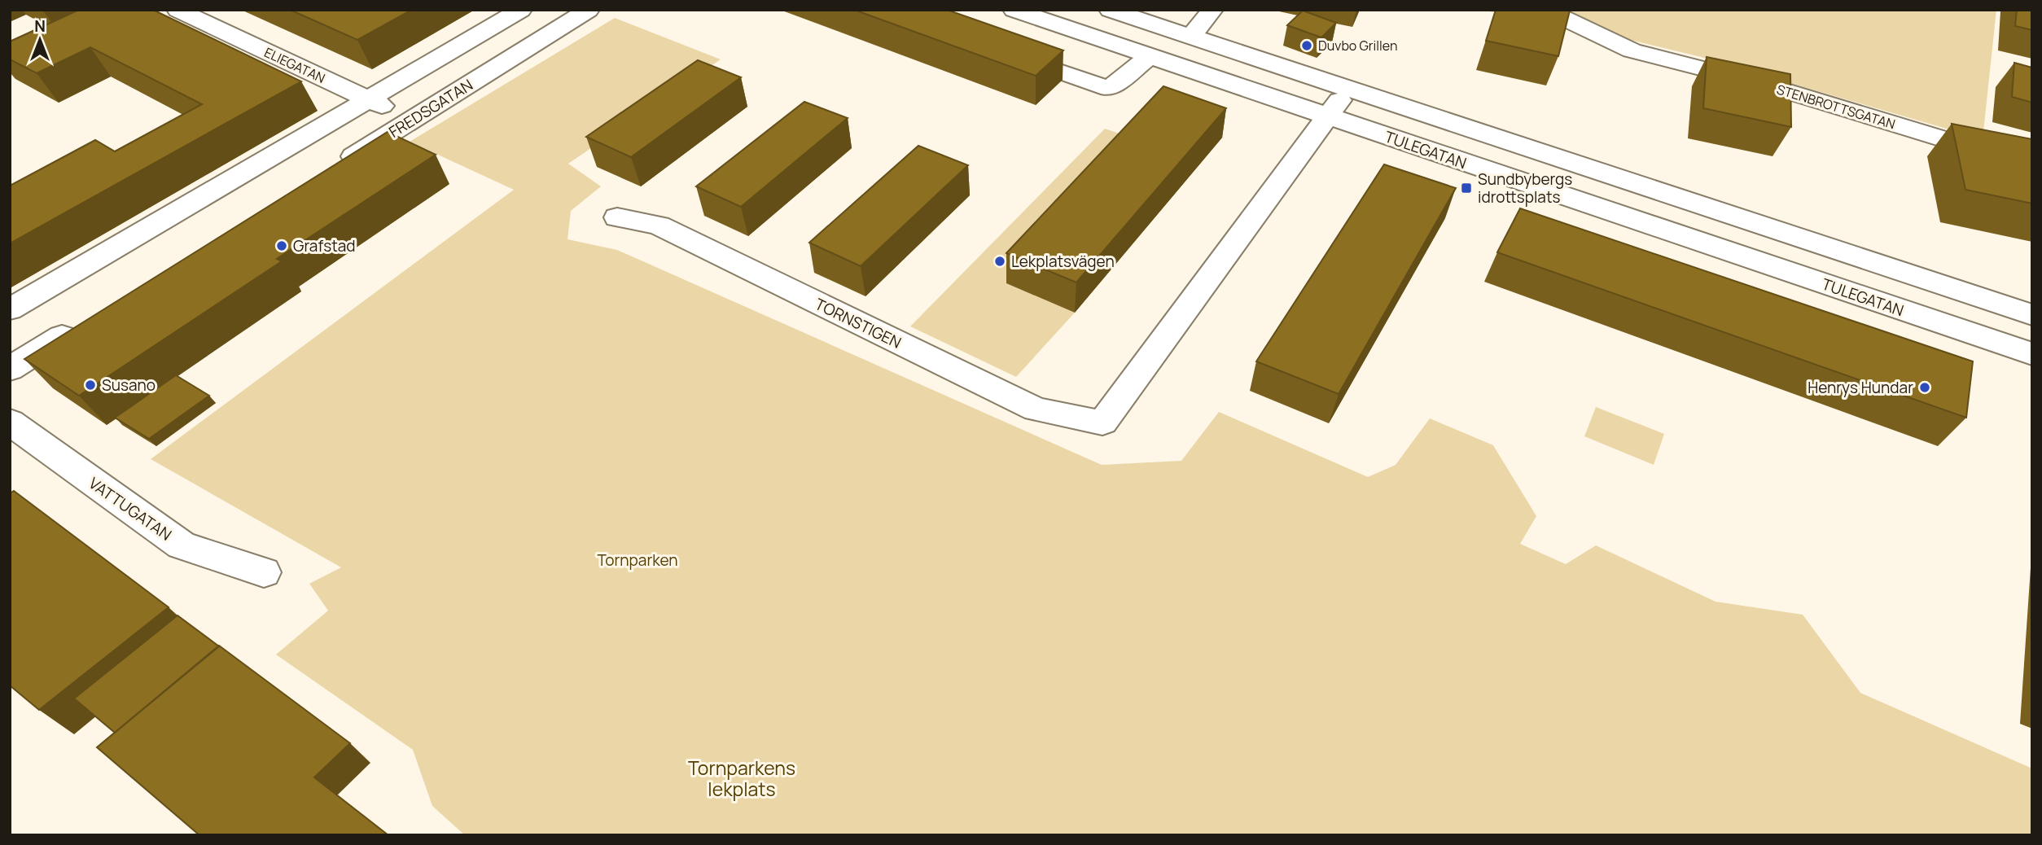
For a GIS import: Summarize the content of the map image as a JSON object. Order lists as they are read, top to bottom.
{
  "streets": {
    "street": [
      "ELIEGATAN",
      "STENBROTTSGATAN",
      "FREDSGATAN",
      "TULEGATAN",
      "TORNSTIGEN",
      "VATTUGATAN"
    ]
  },
  "crossings": [
    ["ELIEGATAN", "FREDSGATAN"],
    ["TULEGATAN", "TORNSTIGEN"]
  ],
  "parks": ["Tornparken", "Tornparkens lekplats"],
  "places": {
    "other": [
      "Duvbo Grillen",
      "Grafstad",
      "Lekplatsvägen",
      "Susano",
      "Henrys Hundar"
    ],
    "transit": ["Sundbybergs idrottsplats"]
  },
  "north": "top"
}
